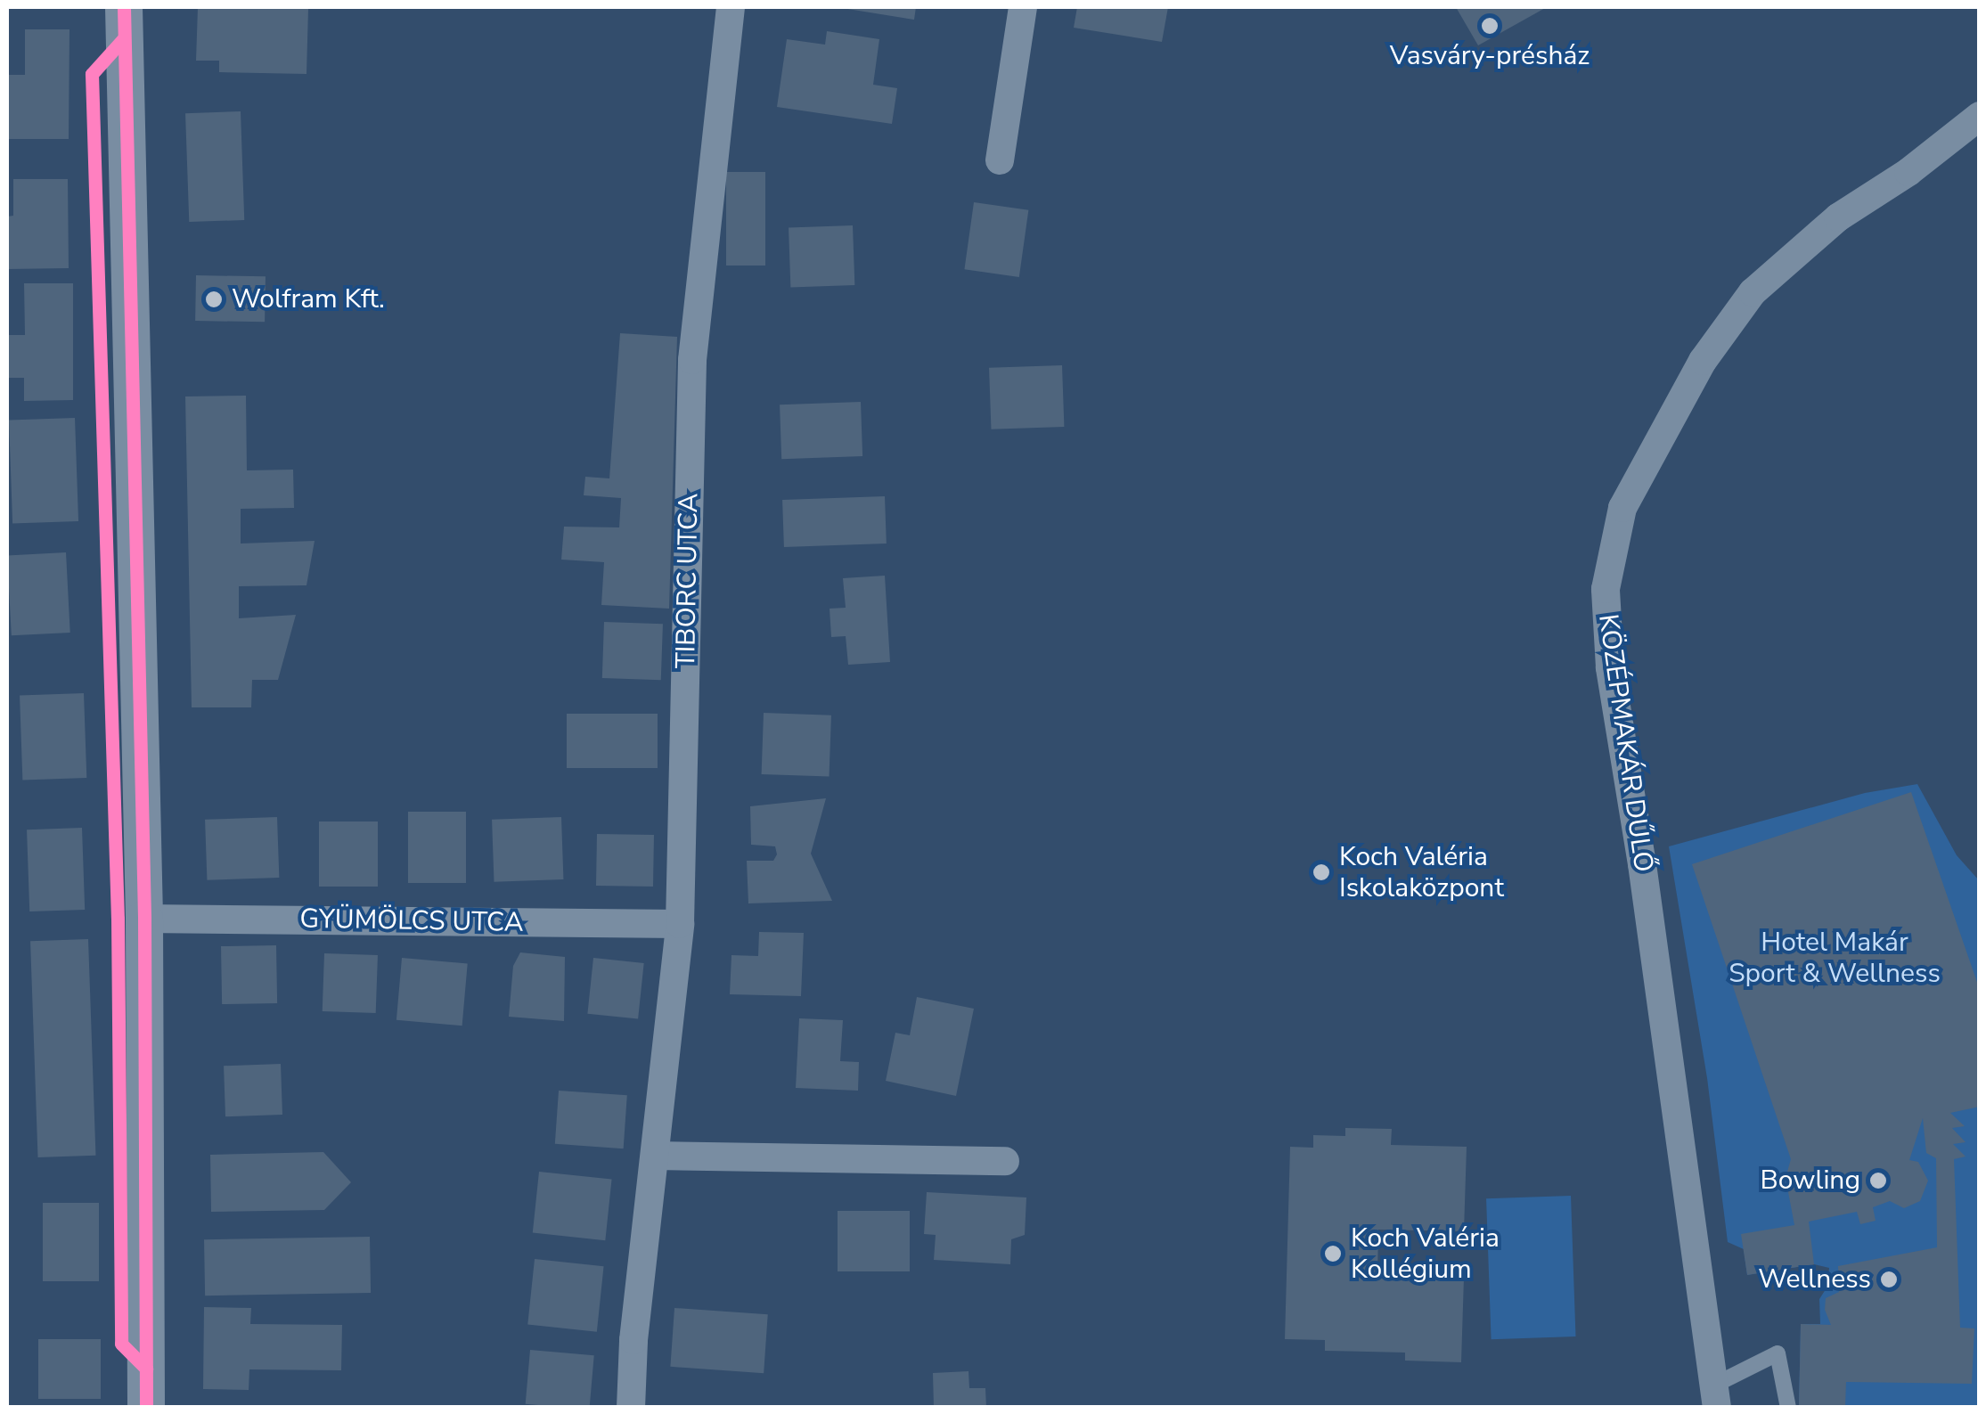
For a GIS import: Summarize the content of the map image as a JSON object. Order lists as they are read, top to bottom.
{
  "streets": {
    "street": ["TIBORC UTCA", "KÖZÉPMAKÁR DŰLŐ", "GYÜMÖLCS UTCA"]
  },
  "crossings": [
    ["TIBORC UTCA", "GYÜMÖLCS UTCA"]
  ],
  "parks": ["Hotel Makár Sport & Wellness"],
  "places": [
    "Vasváry-présház",
    "Wolfram Kft.",
    "Koch Valéria Iskolaközpont",
    "Bowling",
    "Koch Valéria Kollégium",
    "Wellness"
  ]
}
